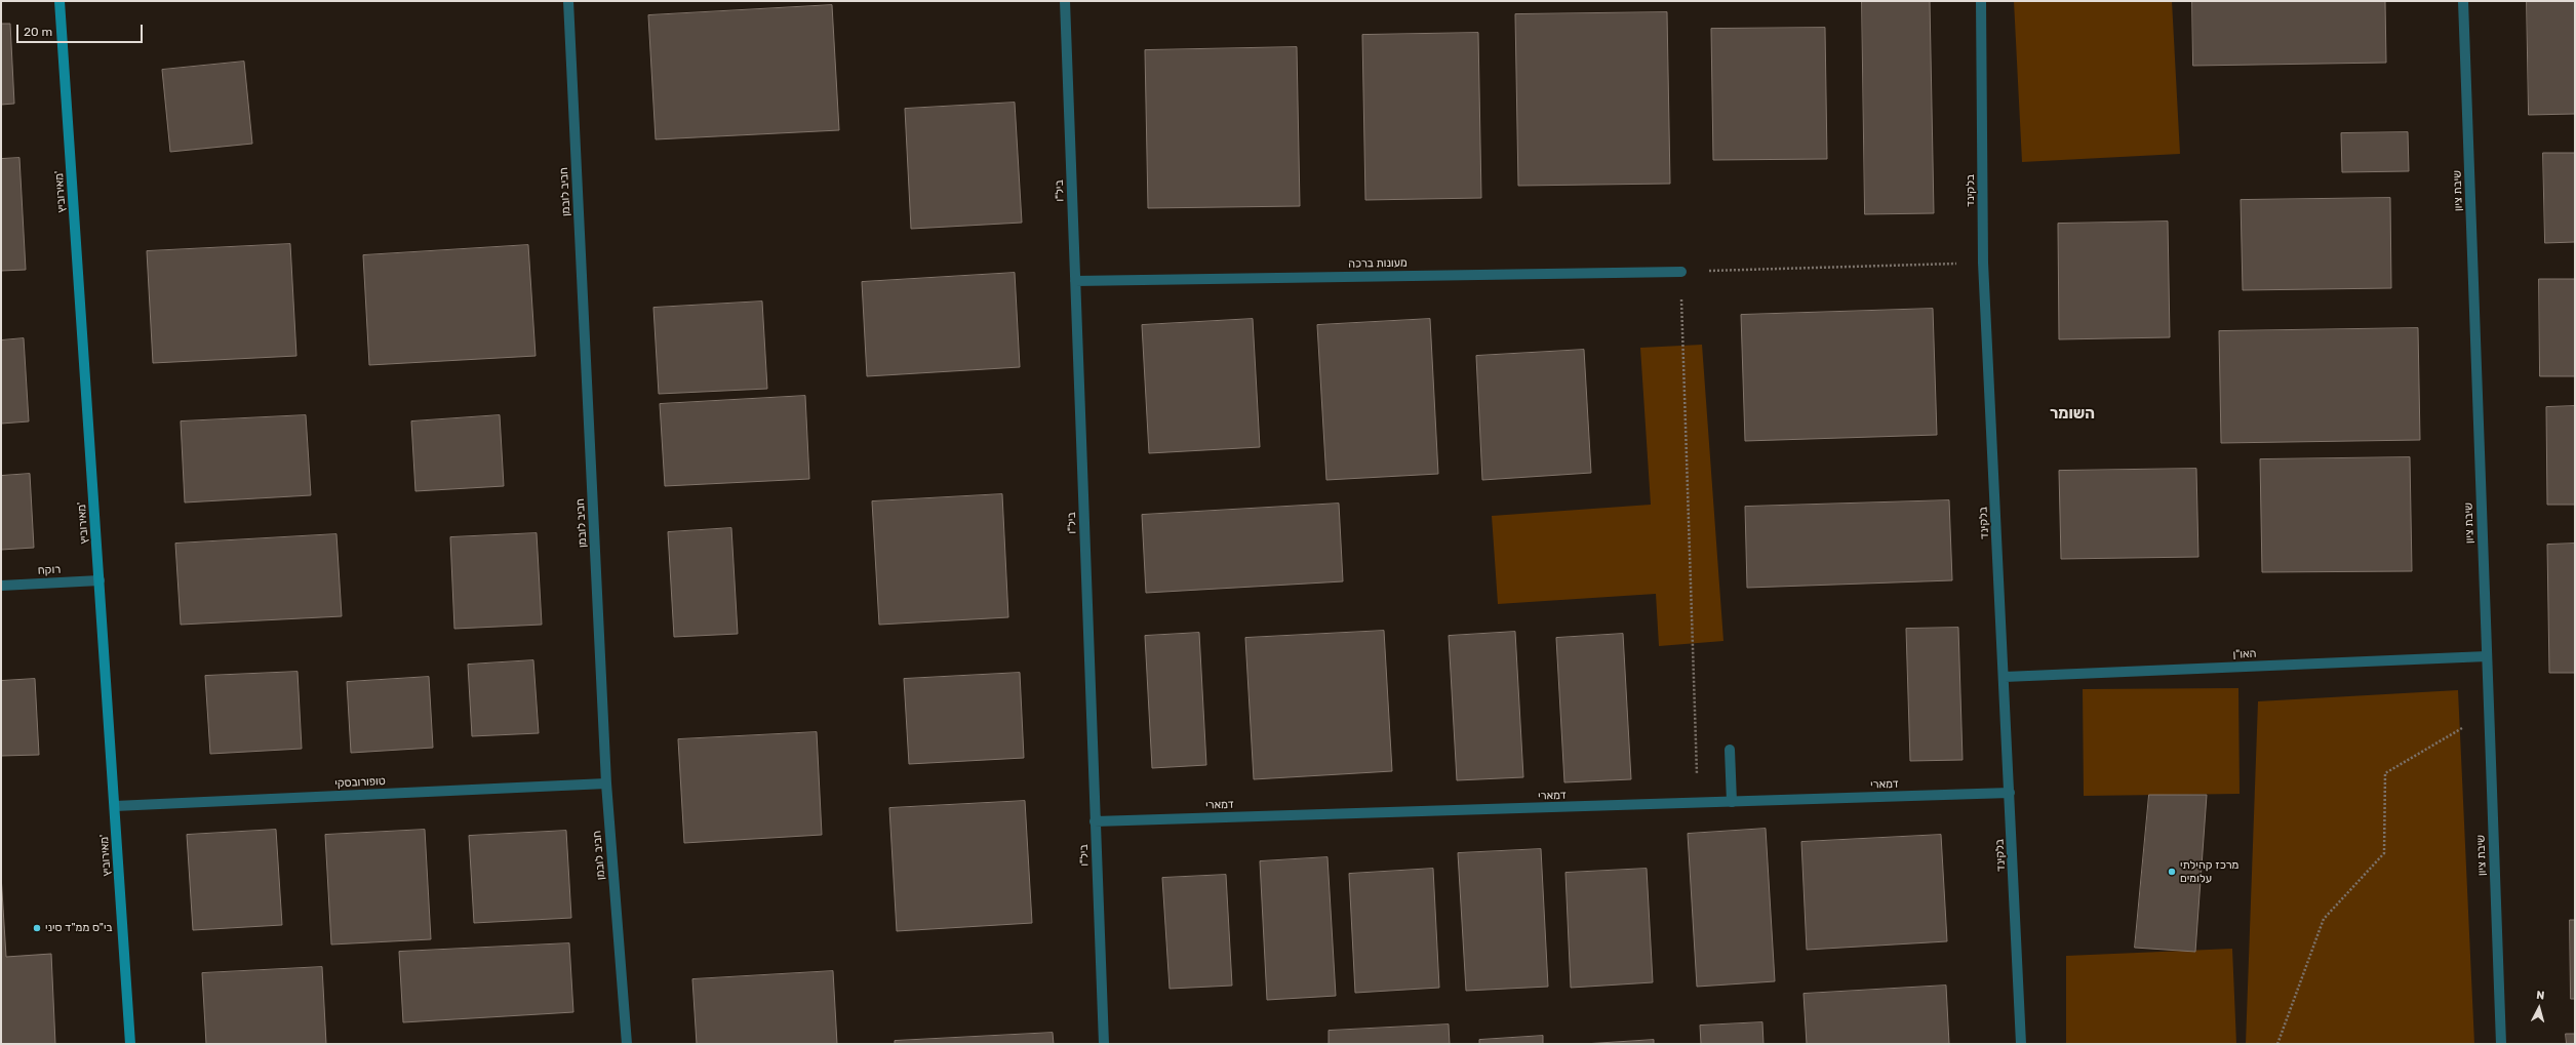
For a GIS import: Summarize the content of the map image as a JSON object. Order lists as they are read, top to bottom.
{
  "streets": {
    "street": [
      "ביל\"ו",
      "בלקינד",
      "שיבת ציון",
      "מאירוביץ'",
      "חביב לובמן",
      "מעונות ברכה",
      "רוקח",
      "האו\"ן",
      "טופורובסקי",
      "דמארי"
    ]
  },
  "crossings": [
    ["ביל\"ו", "מעונות ברכה"],
    ["ביל\"ו", "דמארי"],
    ["בלקינד", "האו\"ן"],
    ["בלקינד", "דמארי"],
    ["שיבת ציון", "האו\"ן"],
    ["מאירוביץ'", "רוקח"],
    ["מאירוביץ'", "טופורובסקי"],
    ["חביב לובמן", "טופורובסקי"]
  ],
  "districts": ["השומר"],
  "places": ["מרכז קהילתי עלומים", "בי\"ס ממ\"ד סיני"],
  "scale_bar": "20 m",
  "north": "top"
}
